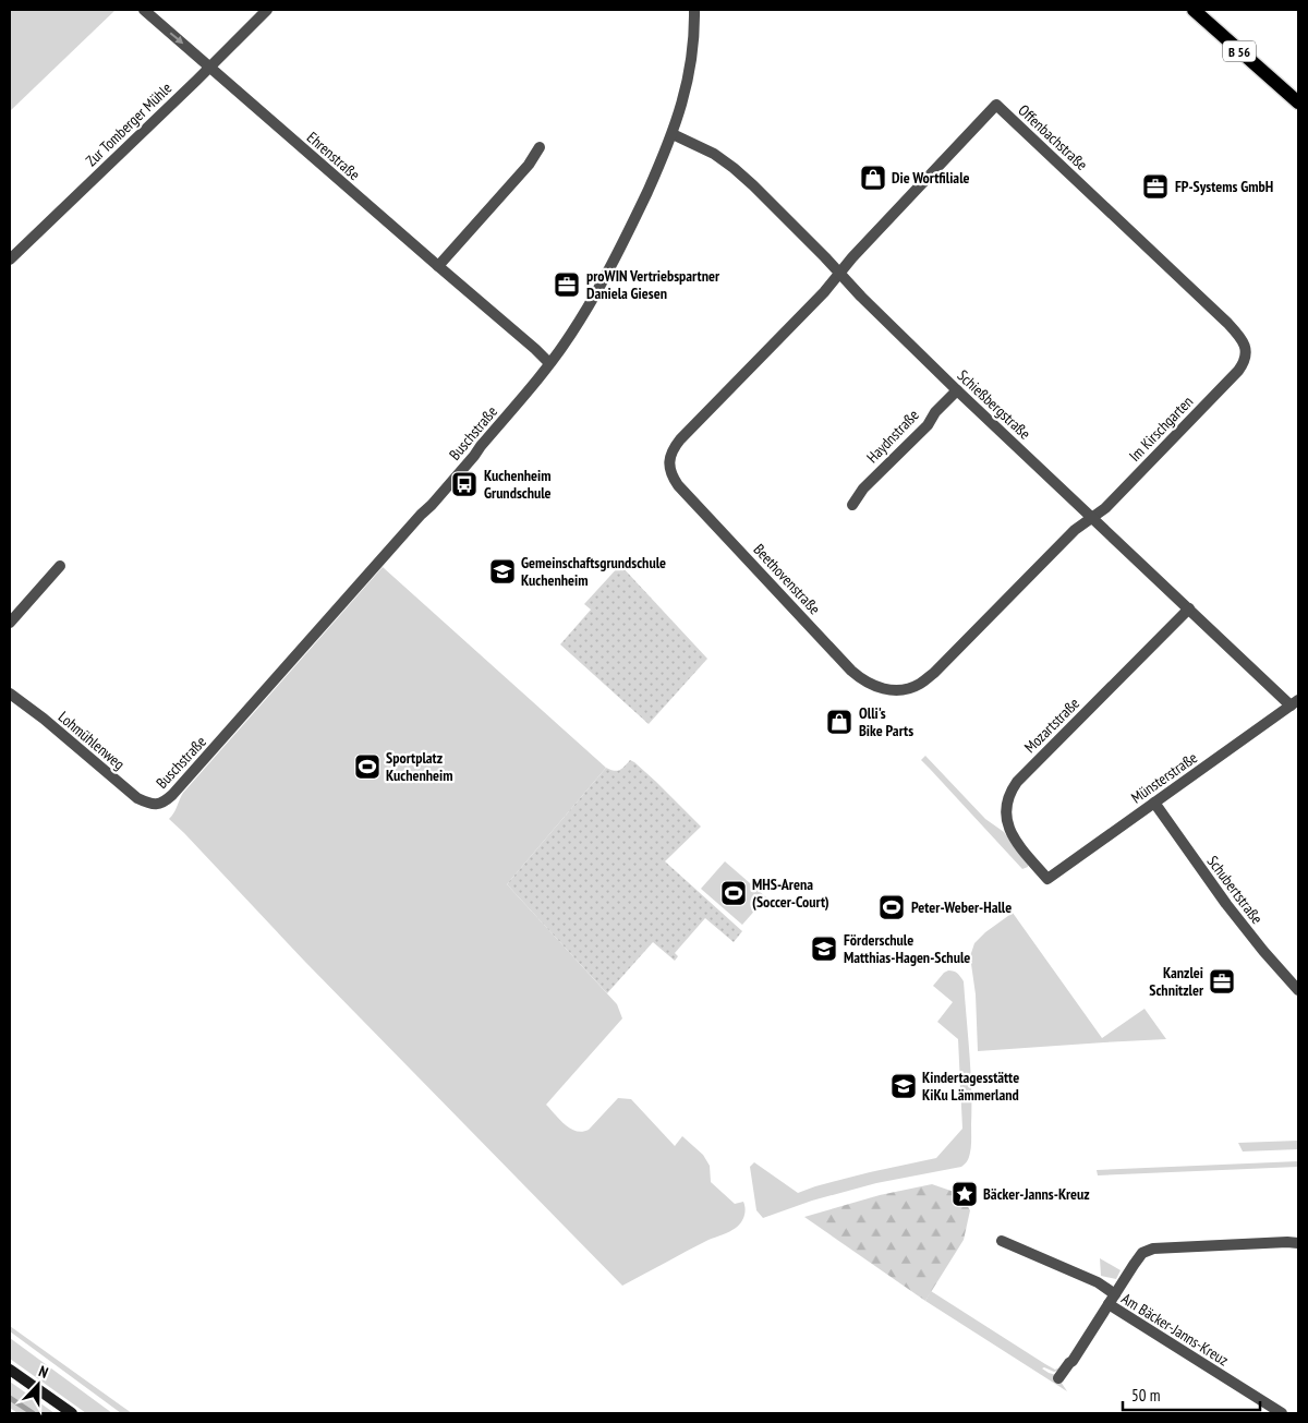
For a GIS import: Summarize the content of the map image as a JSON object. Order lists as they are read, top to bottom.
{
  "streets": {
    "main road": ["B 56"],
    "street": [
      "Zur Tomberger Mühle",
      "Offenbachstraße",
      "Ehrenstraße",
      "Schießbergstraße",
      "Im Kirschgarten",
      "Buschstraße",
      "Haydnstraße",
      "Beethovenstraße",
      "Mozartstraße",
      "Lohmühlenweg",
      "Münsterstraße",
      "Schubertstraße",
      "Am Bäcker-Janns-Kreuz"
    ]
  },
  "crossings": [
    ["Zur Tomberger Mühle", "Ehrenstraße"],
    ["Offenbachstraße", "Schießbergstraße"],
    ["Offenbachstraße", "Im Kirschgarten"],
    ["Offenbachstraße", "Beethovenstraße"],
    ["Ehrenstraße", "Buschstraße"],
    ["Schießbergstraße", "Im Kirschgarten"],
    ["Schießbergstraße", "Buschstraße"],
    ["Schießbergstraße", "Haydnstraße"],
    ["Schießbergstraße", "Beethovenstraße"],
    ["Schießbergstraße", "Mozartstraße"],
    ["Schießbergstraße", "Münsterstraße"],
    ["Im Kirschgarten", "Beethovenstraße"],
    ["Buschstraße", "Lohmühlenweg"],
    ["Mozartstraße", "Münsterstraße"],
    ["Münsterstraße", "Schubertstraße"]
  ],
  "places": {
    "shop": ["Die Wortfiliale", "Olli's Bike Parts"],
    "office": ["FP-Systems GmbH", "proWIN Vertriebspartner Daniela Giesen", "Kanzlei Schnitzler"],
    "bus stop": ["Kuchenheim Grundschule"],
    "school or university": ["Gemeinschaftsgrundschule Kuchenheim", "Förderschule Matthias-Hagen-Schule", "Kindertagesstätte KiKu Lämmerland"],
    "sports": ["Sportplatz Kuchenheim", "MHS-Arena (Soccer-Court)", "Peter-Weber-Halle"],
    "place": ["Bäcker-Janns-Kreuz"]
  },
  "scale_bar": "50 m",
  "north": "top"
}
